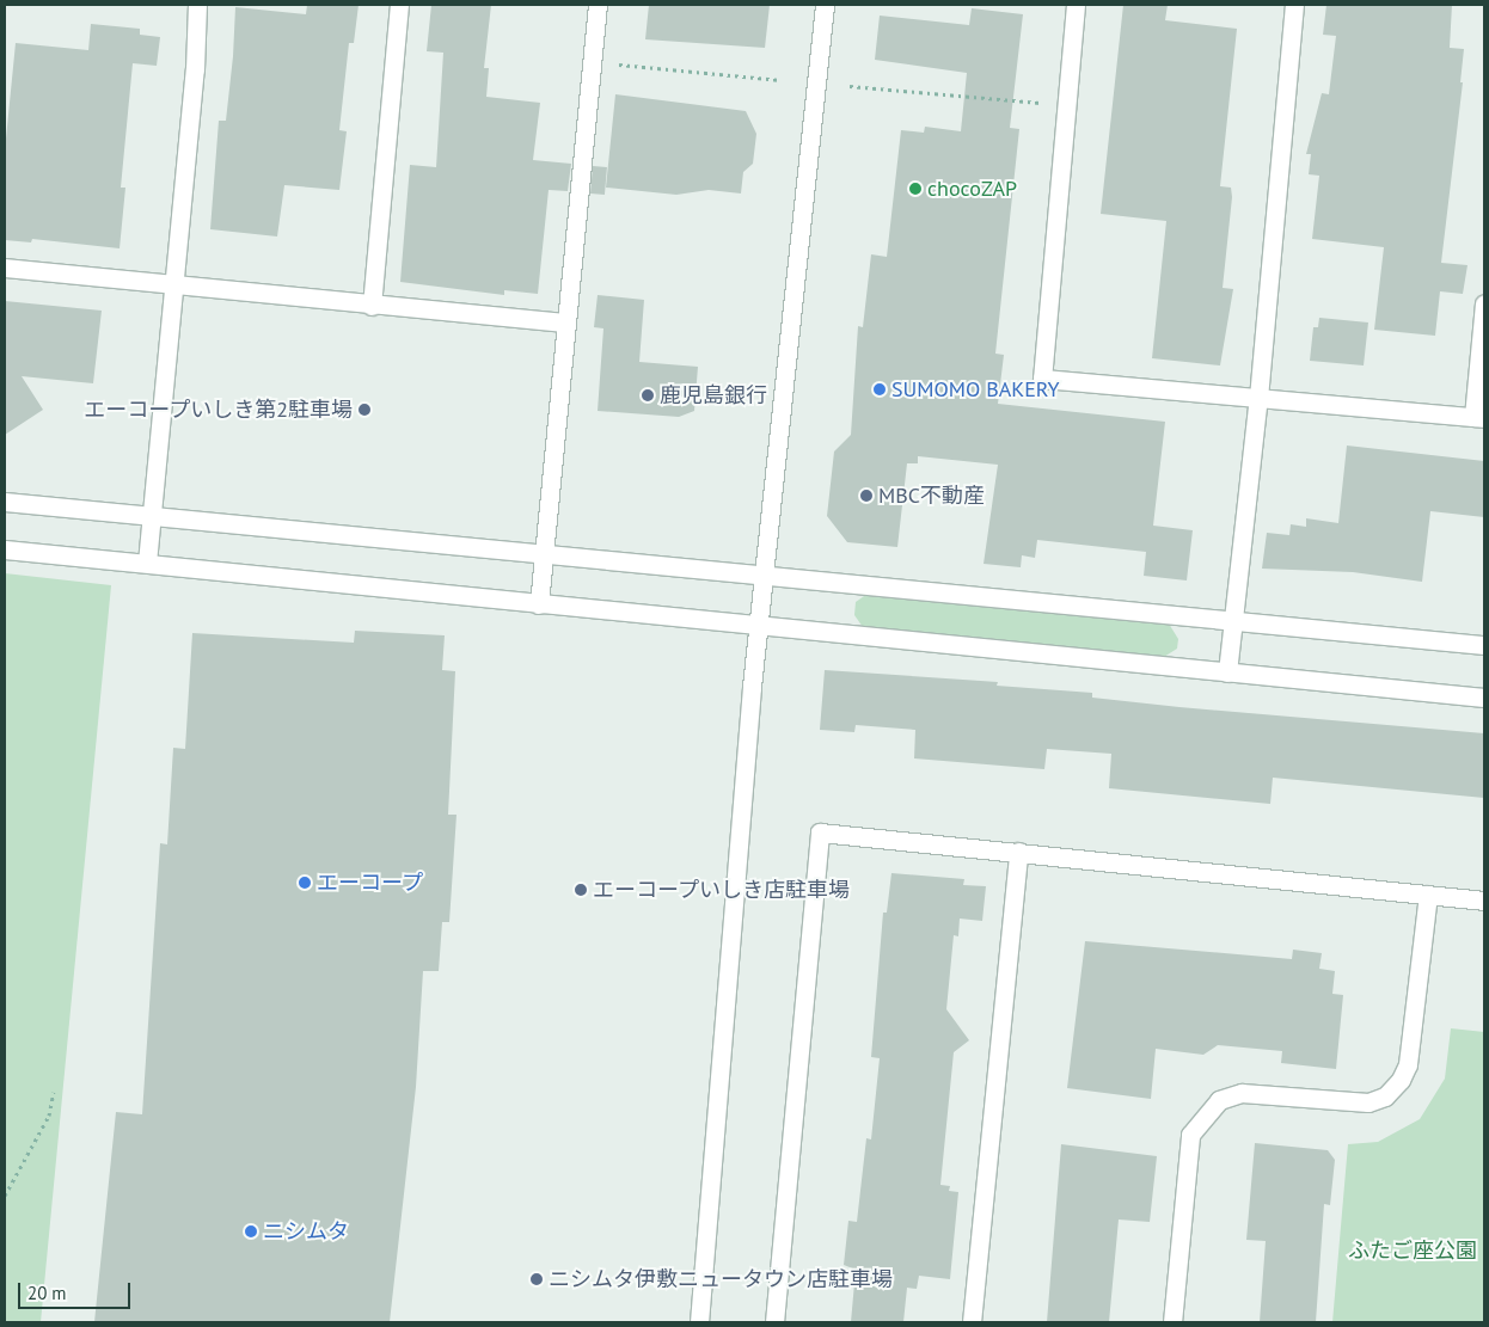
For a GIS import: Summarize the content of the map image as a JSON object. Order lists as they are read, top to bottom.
{
  "parks": ["ふたご座公園"],
  "places": [
    "chocoZAP",
    "SUMOMO BAKERY",
    "鹿児島銀行",
    "エーコープいしき第2駐車場",
    "MBC不動産",
    "エーコープ",
    "エーコープいしき店駐車場",
    "ニシムタ",
    "ニシムタ伊敷ニュータウン店駐車場"
  ],
  "scale_bar": "20 m"
}
